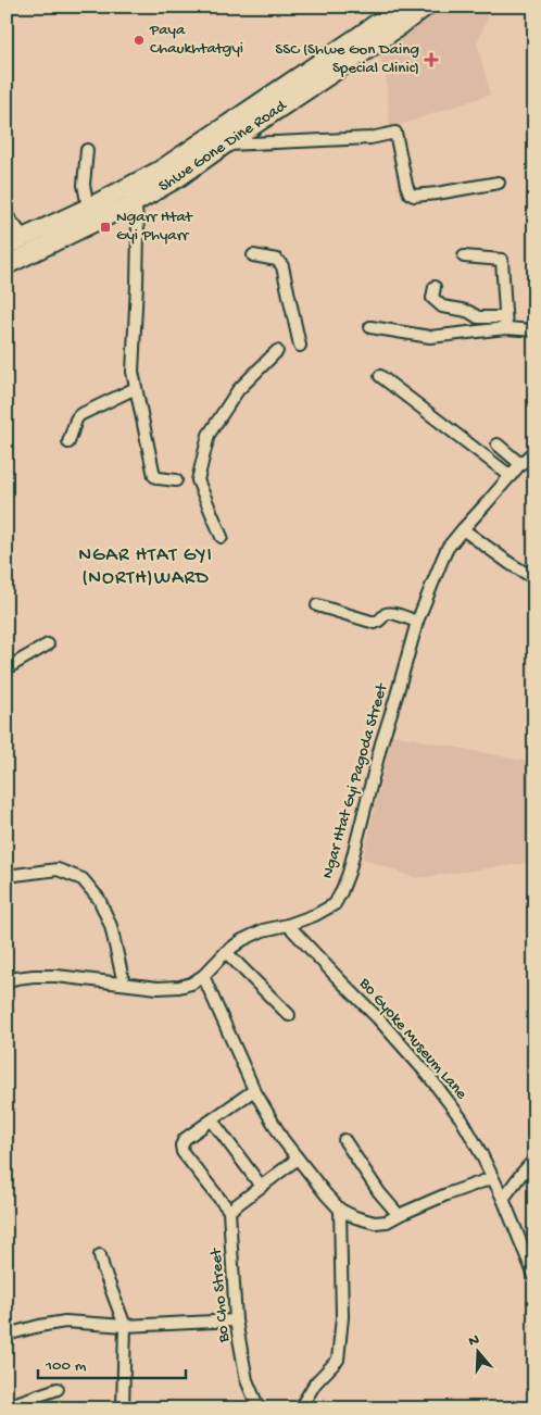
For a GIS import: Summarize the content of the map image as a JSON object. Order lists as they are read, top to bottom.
{
  "streets": {
    "main road": ["Shwe Gone Dine Road"],
    "street": ["Ngar Htat Gyi Pagoda Street", "Bo Gyoke Museum Lane", "Bo Cho Street"]
  },
  "crossings": [
    ["Ngar Htat Gyi Pagoda Street", "Bo Gyoke Museum Lane"]
  ],
  "districts": ["NGAR HTAT GYI (NORTH)WARD"],
  "places": {
    "other": ["Paya Chaukhtatgyi"],
    "health": ["SSC (Shwe Gon Daing Special Clinic)"],
    "transit": ["Ngarr Htat Gyi Phyarr"]
  },
  "scale_bar": "100 m",
  "north": "top"
}
